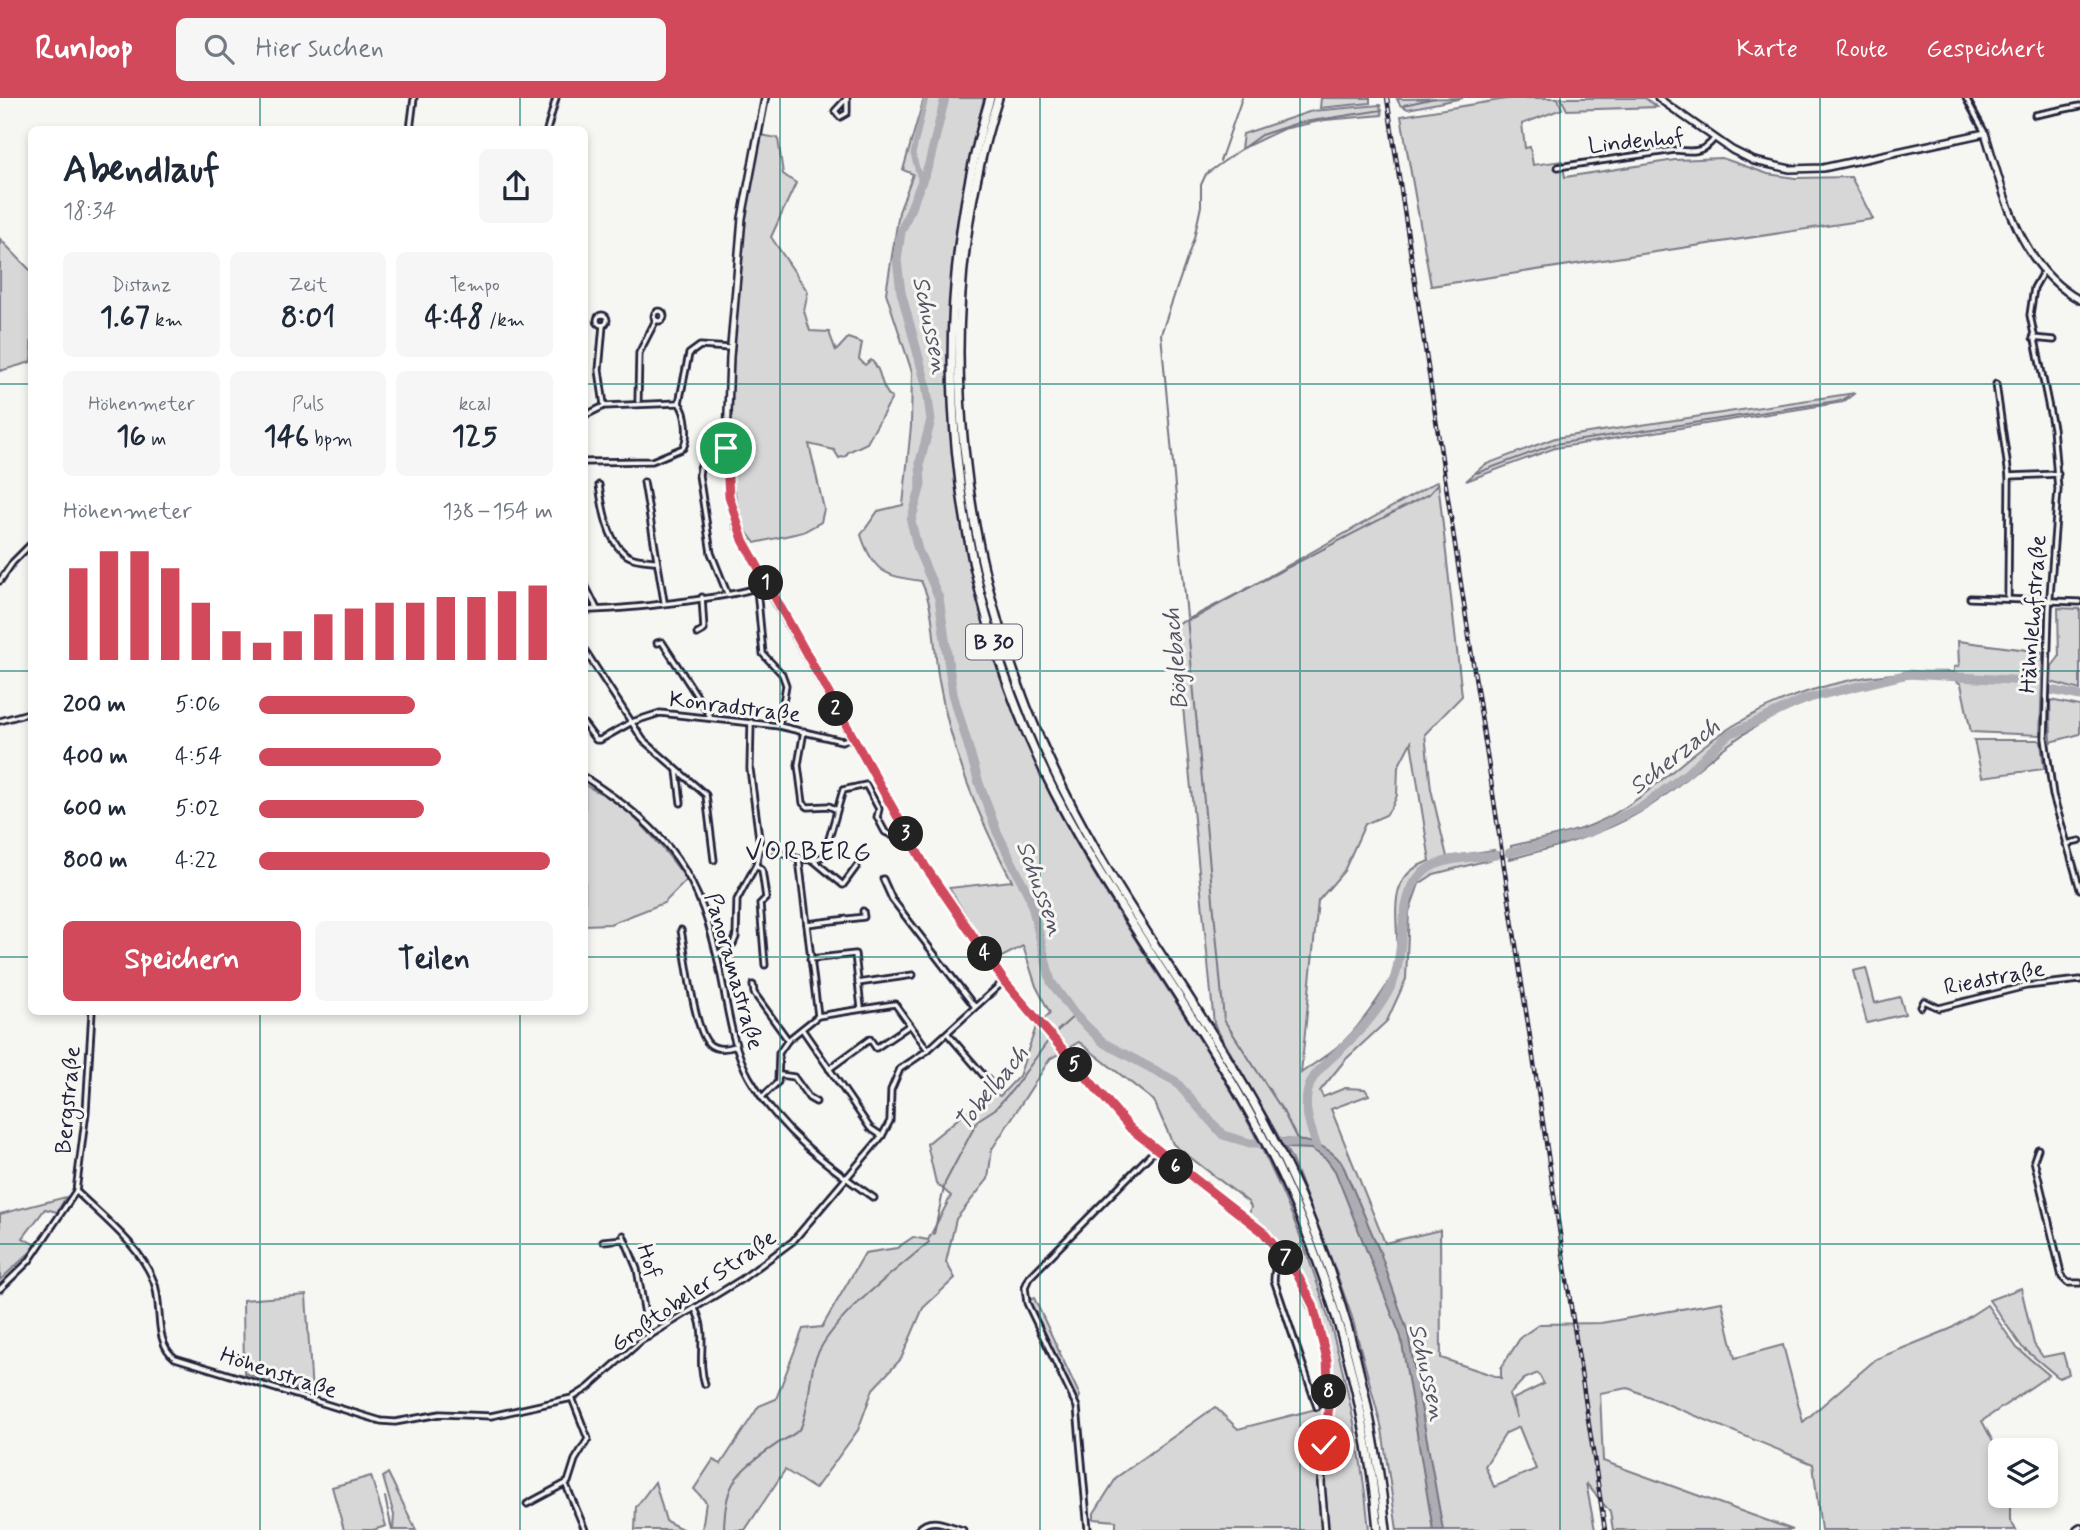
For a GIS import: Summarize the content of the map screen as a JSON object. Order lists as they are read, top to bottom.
{
  "streets": {
    "highway": ["B 30"],
    "street": [
      "Lindenhof",
      "Hähnlehofstraße",
      "Konradstraße",
      "Panoramastraße",
      "Riedstraße",
      "Bergstraße",
      "Hof",
      "Großtobeler Straße",
      "Höhenstraße"
    ]
  },
  "crossings": [
    ["Panoramastraße", "Großtobeler Straße"],
    ["Bergstraße", "Höhenstraße"],
    ["Hof", "Großtobeler Straße"],
    ["Großtobeler Straße", "Höhenstraße"]
  ],
  "districts": ["VORBERG"],
  "water": [
    "Schussen",
    "Böglebach",
    "Scherzach",
    "Tobelbach"
  ],
  "page": {
    "header": "Runloop",
    "search": "Hier suchen",
    "nav": ["Karte", "Route", "Gespeichert"],
    "heading": ["Abendlauf", "18:34"],
    "stats": [
      ["Distanz", "1.67 km"],
      ["Zeit", "8:01"],
      ["Tempo", "4:48 /km"],
      ["Höhenmeter", "16 m"],
      ["Puls", "146 bpm"],
      ["kcal", "125"]
    ],
    "chart": ["Höhenmeter", "138–154 m"],
    "pins": [
      "1",
      "2",
      "3",
      "4",
      "5",
      "6",
      "7",
      "8"
    ],
    "list": [
      {
        "name": "200 m",
        "note": "5:06"
      },
      {
        "name": "400 m",
        "note": "4:54"
      },
      {
        "name": "600 m",
        "note": "5:02"
      },
      {
        "name": "800 m",
        "note": "4:22"
      }
    ],
    "buttons": ["Speichern", "Teilen"]
  }
}
